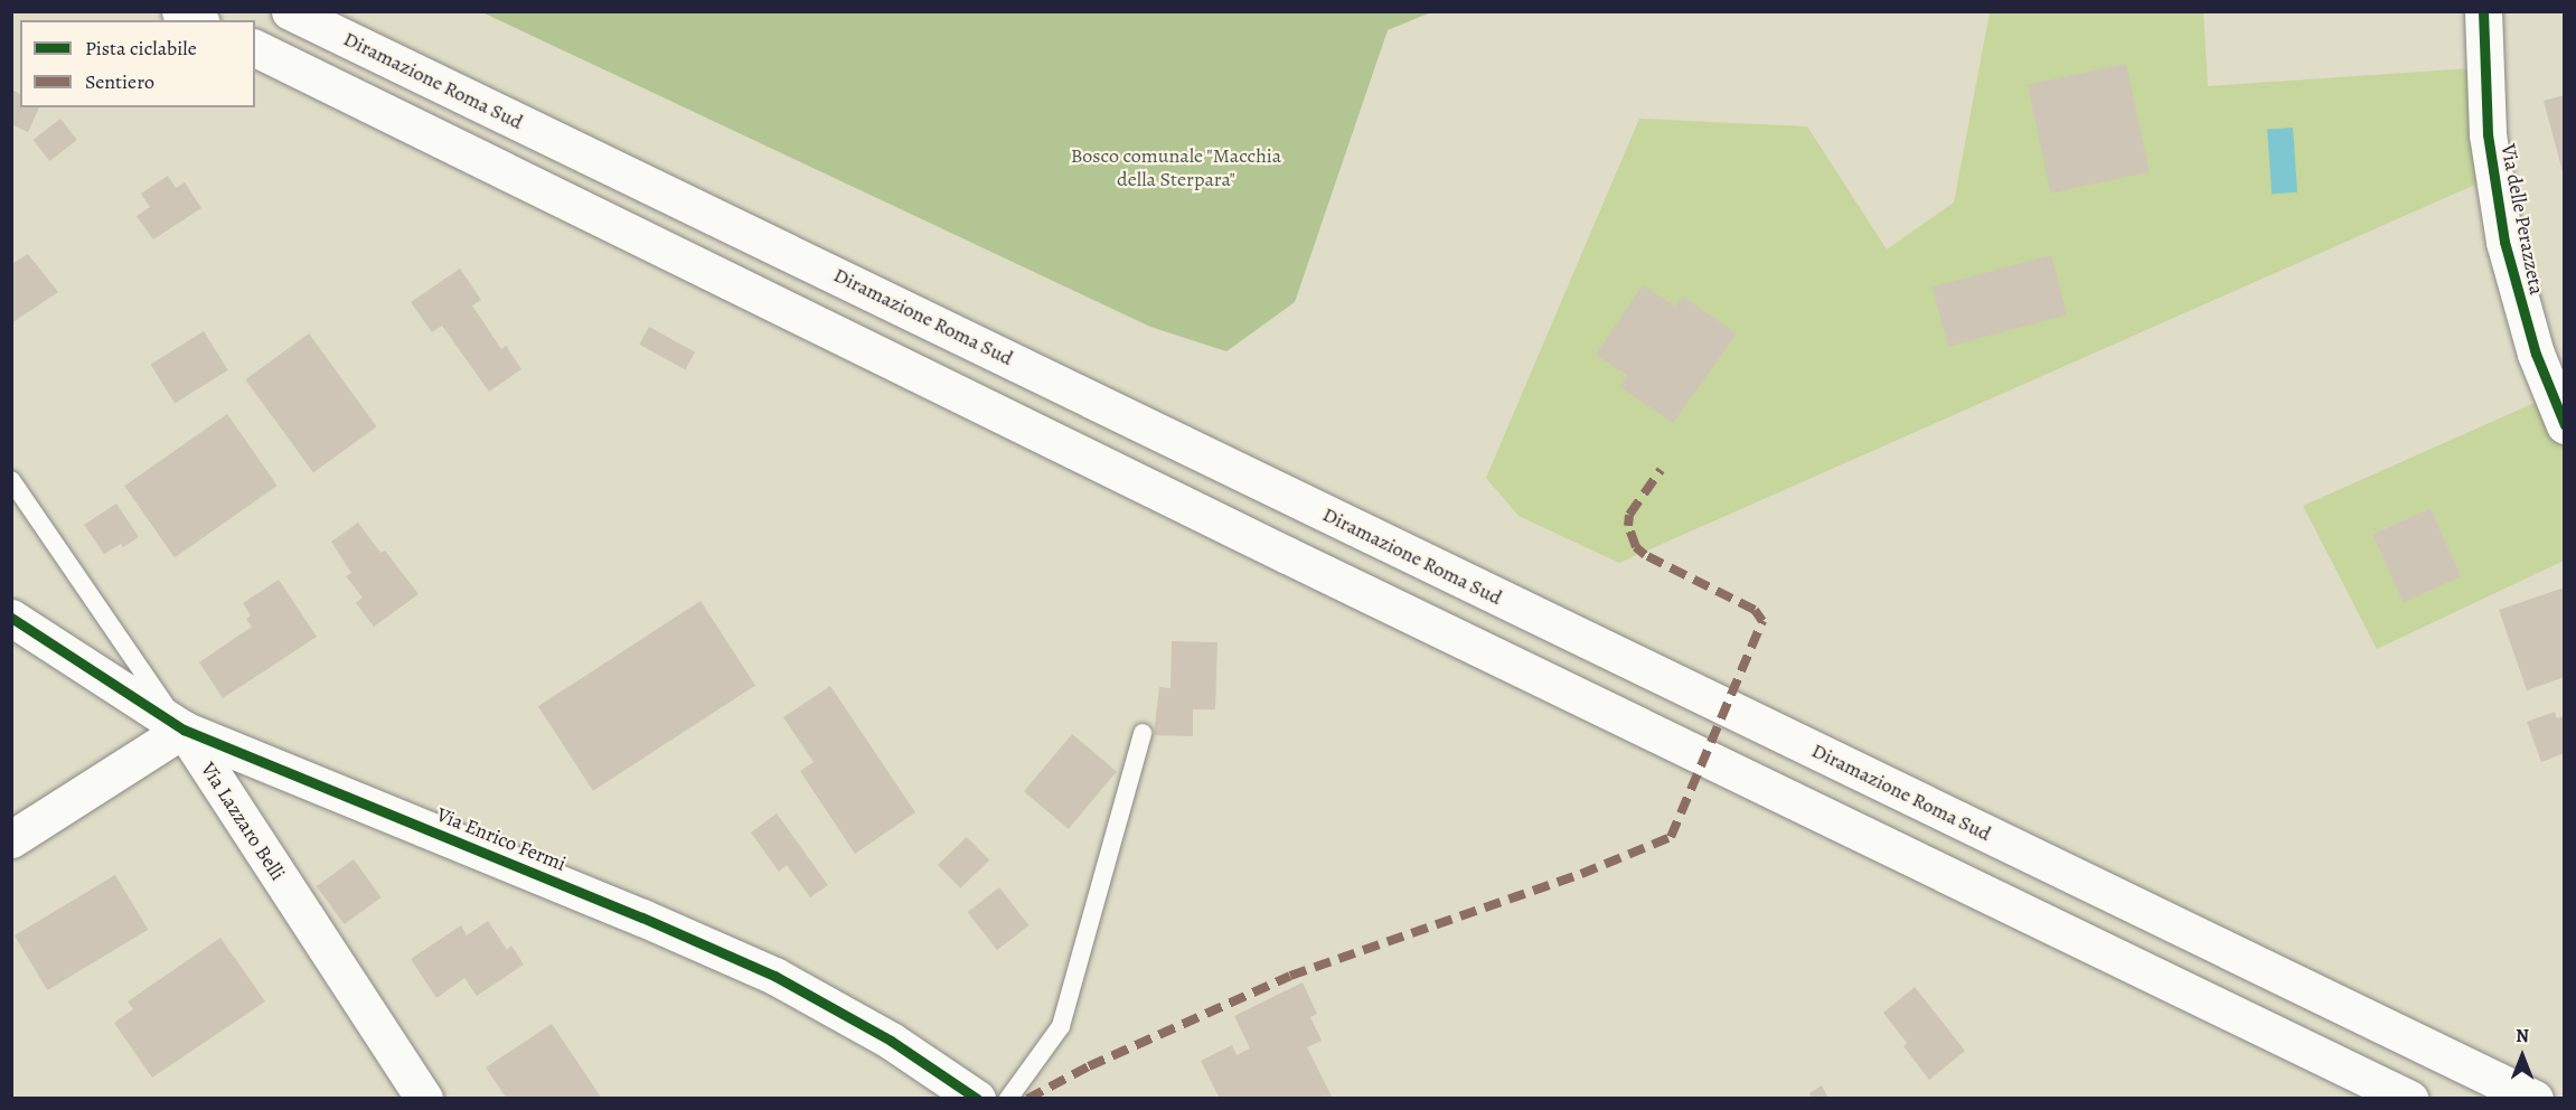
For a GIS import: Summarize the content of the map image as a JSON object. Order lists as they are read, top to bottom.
{
  "streets": {
    "main road": [
      "Diramazione Roma Sud",
      "Via delle Perazzeta",
      "Via Lazzaro Belli",
      "Via Enrico Fermi"
    ]
  },
  "crossings": [
    ["Via Lazzaro Belli", "Via Enrico Fermi"]
  ],
  "parks": ["Bosco comunale \"Macchia della Sterpara\""],
  "legend": ["Pista ciclabile", "Sentiero"],
  "north": "top"
}
